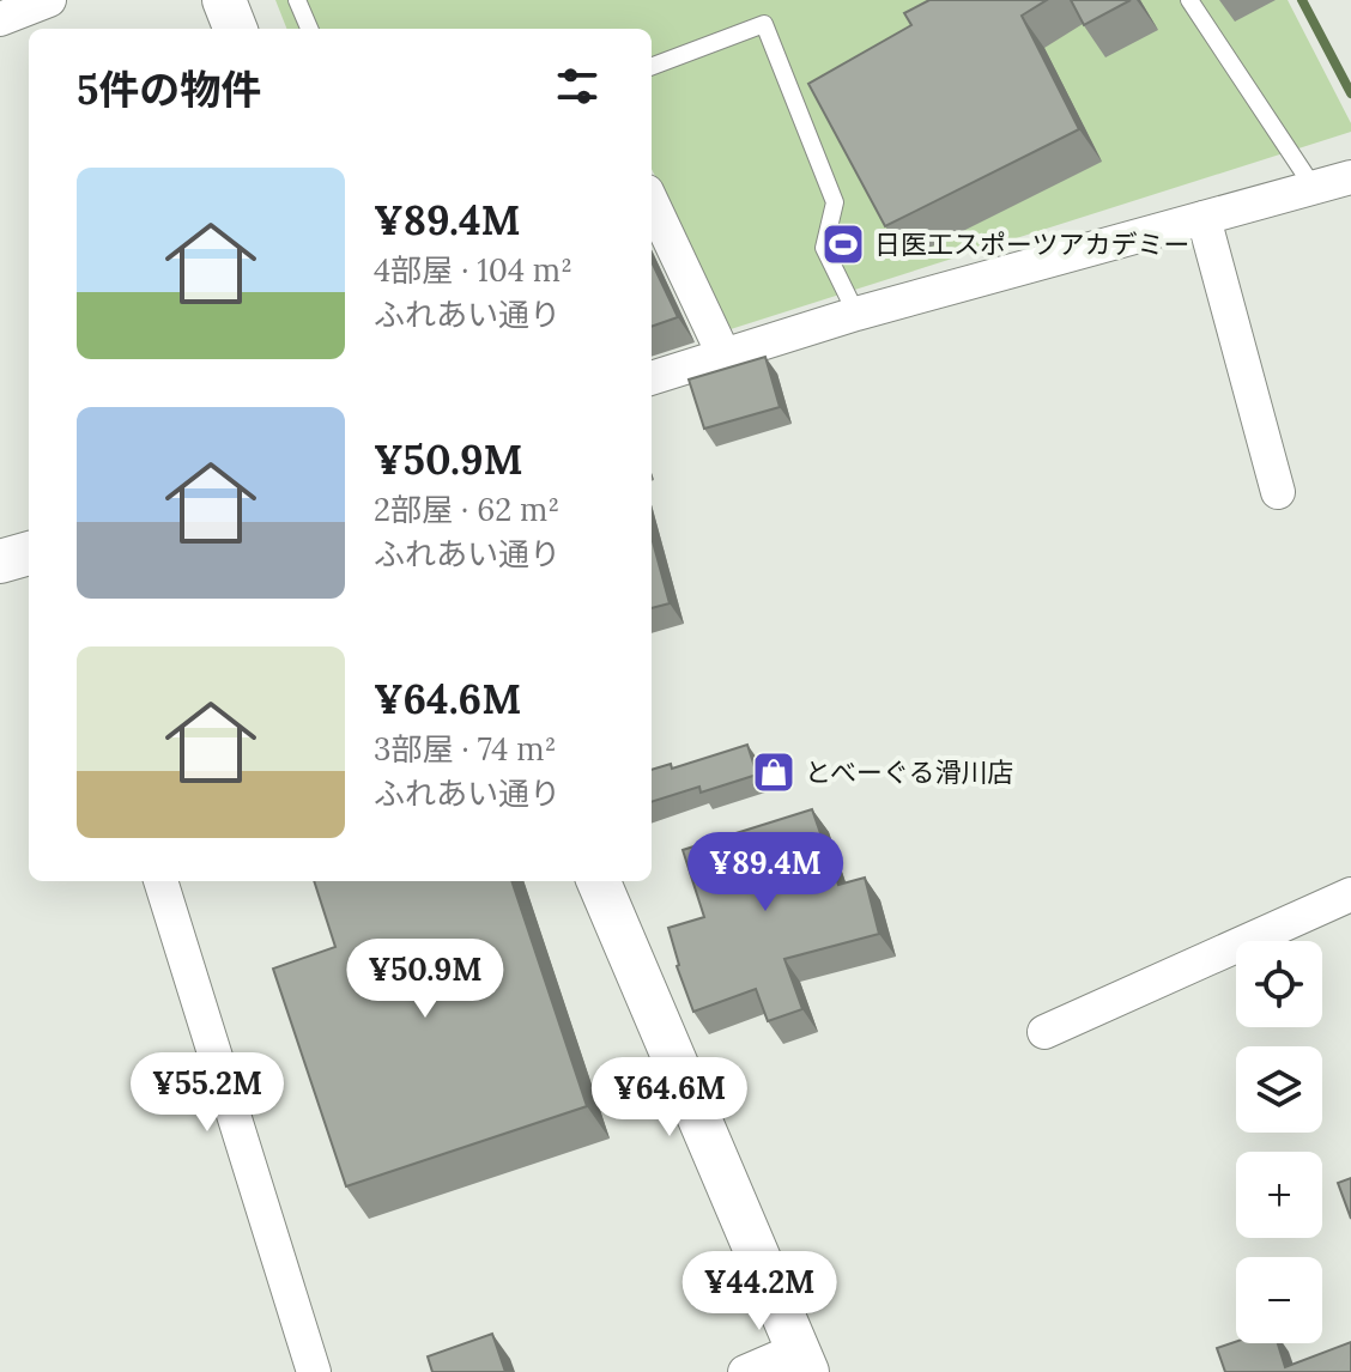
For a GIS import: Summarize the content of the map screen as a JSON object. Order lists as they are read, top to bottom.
{
  "places": {
    "sports": ["日医工スポーツアカデミー"],
    "shop": ["とべーぐる滑川店"]
  },
  "page": {
    "heading": "5件の物件",
    "list": [
      {
        "name": "¥89.4M",
        "note": "4部屋 · 104 m² · ふれあい通り"
      },
      {
        "name": "¥50.9M",
        "note": "2部屋 · 62 m² · ふれあい通り"
      },
      {
        "name": "¥64.6M",
        "note": "3部屋 · 74 m² · ふれあい通り"
      }
    ],
    "price": [
      "¥89.4M",
      "¥50.9M",
      "¥55.2M",
      "¥64.6M",
      "¥44.2M"
    ],
    "map_buttons": ["+", "−"]
  }
}
